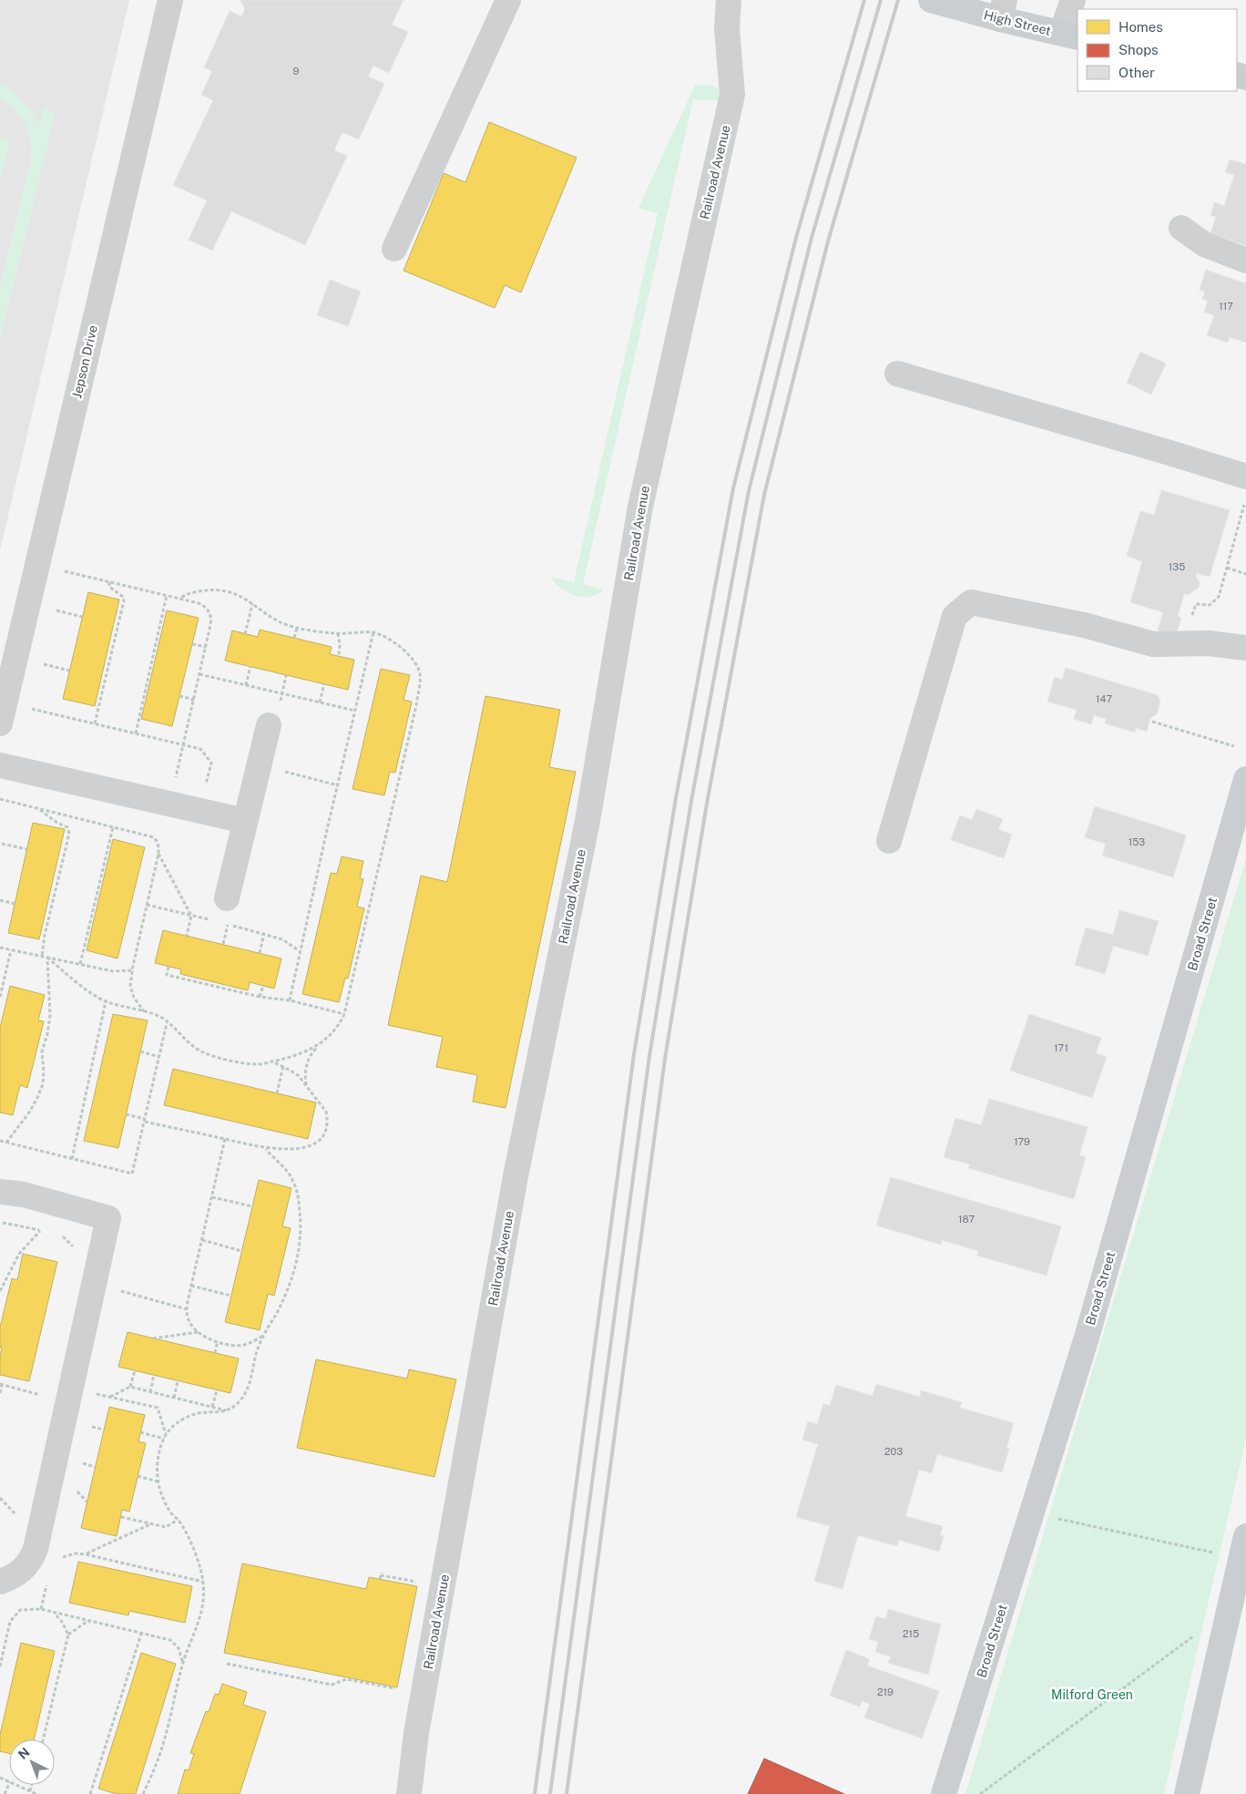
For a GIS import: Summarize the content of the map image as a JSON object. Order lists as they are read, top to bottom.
{
  "streets": {
    "main road": ["High Street", "Broad Street"],
    "street": ["Railroad Avenue", "Jepson Drive"]
  },
  "parks": ["Milford Green"],
  "house_numbers": [
    "9",
    "117",
    "135",
    "147",
    "153",
    "171",
    "179",
    "187",
    "203",
    "215",
    "219"
  ],
  "legend": ["Homes", "Shops", "Other"],
  "north": "top left"
}
